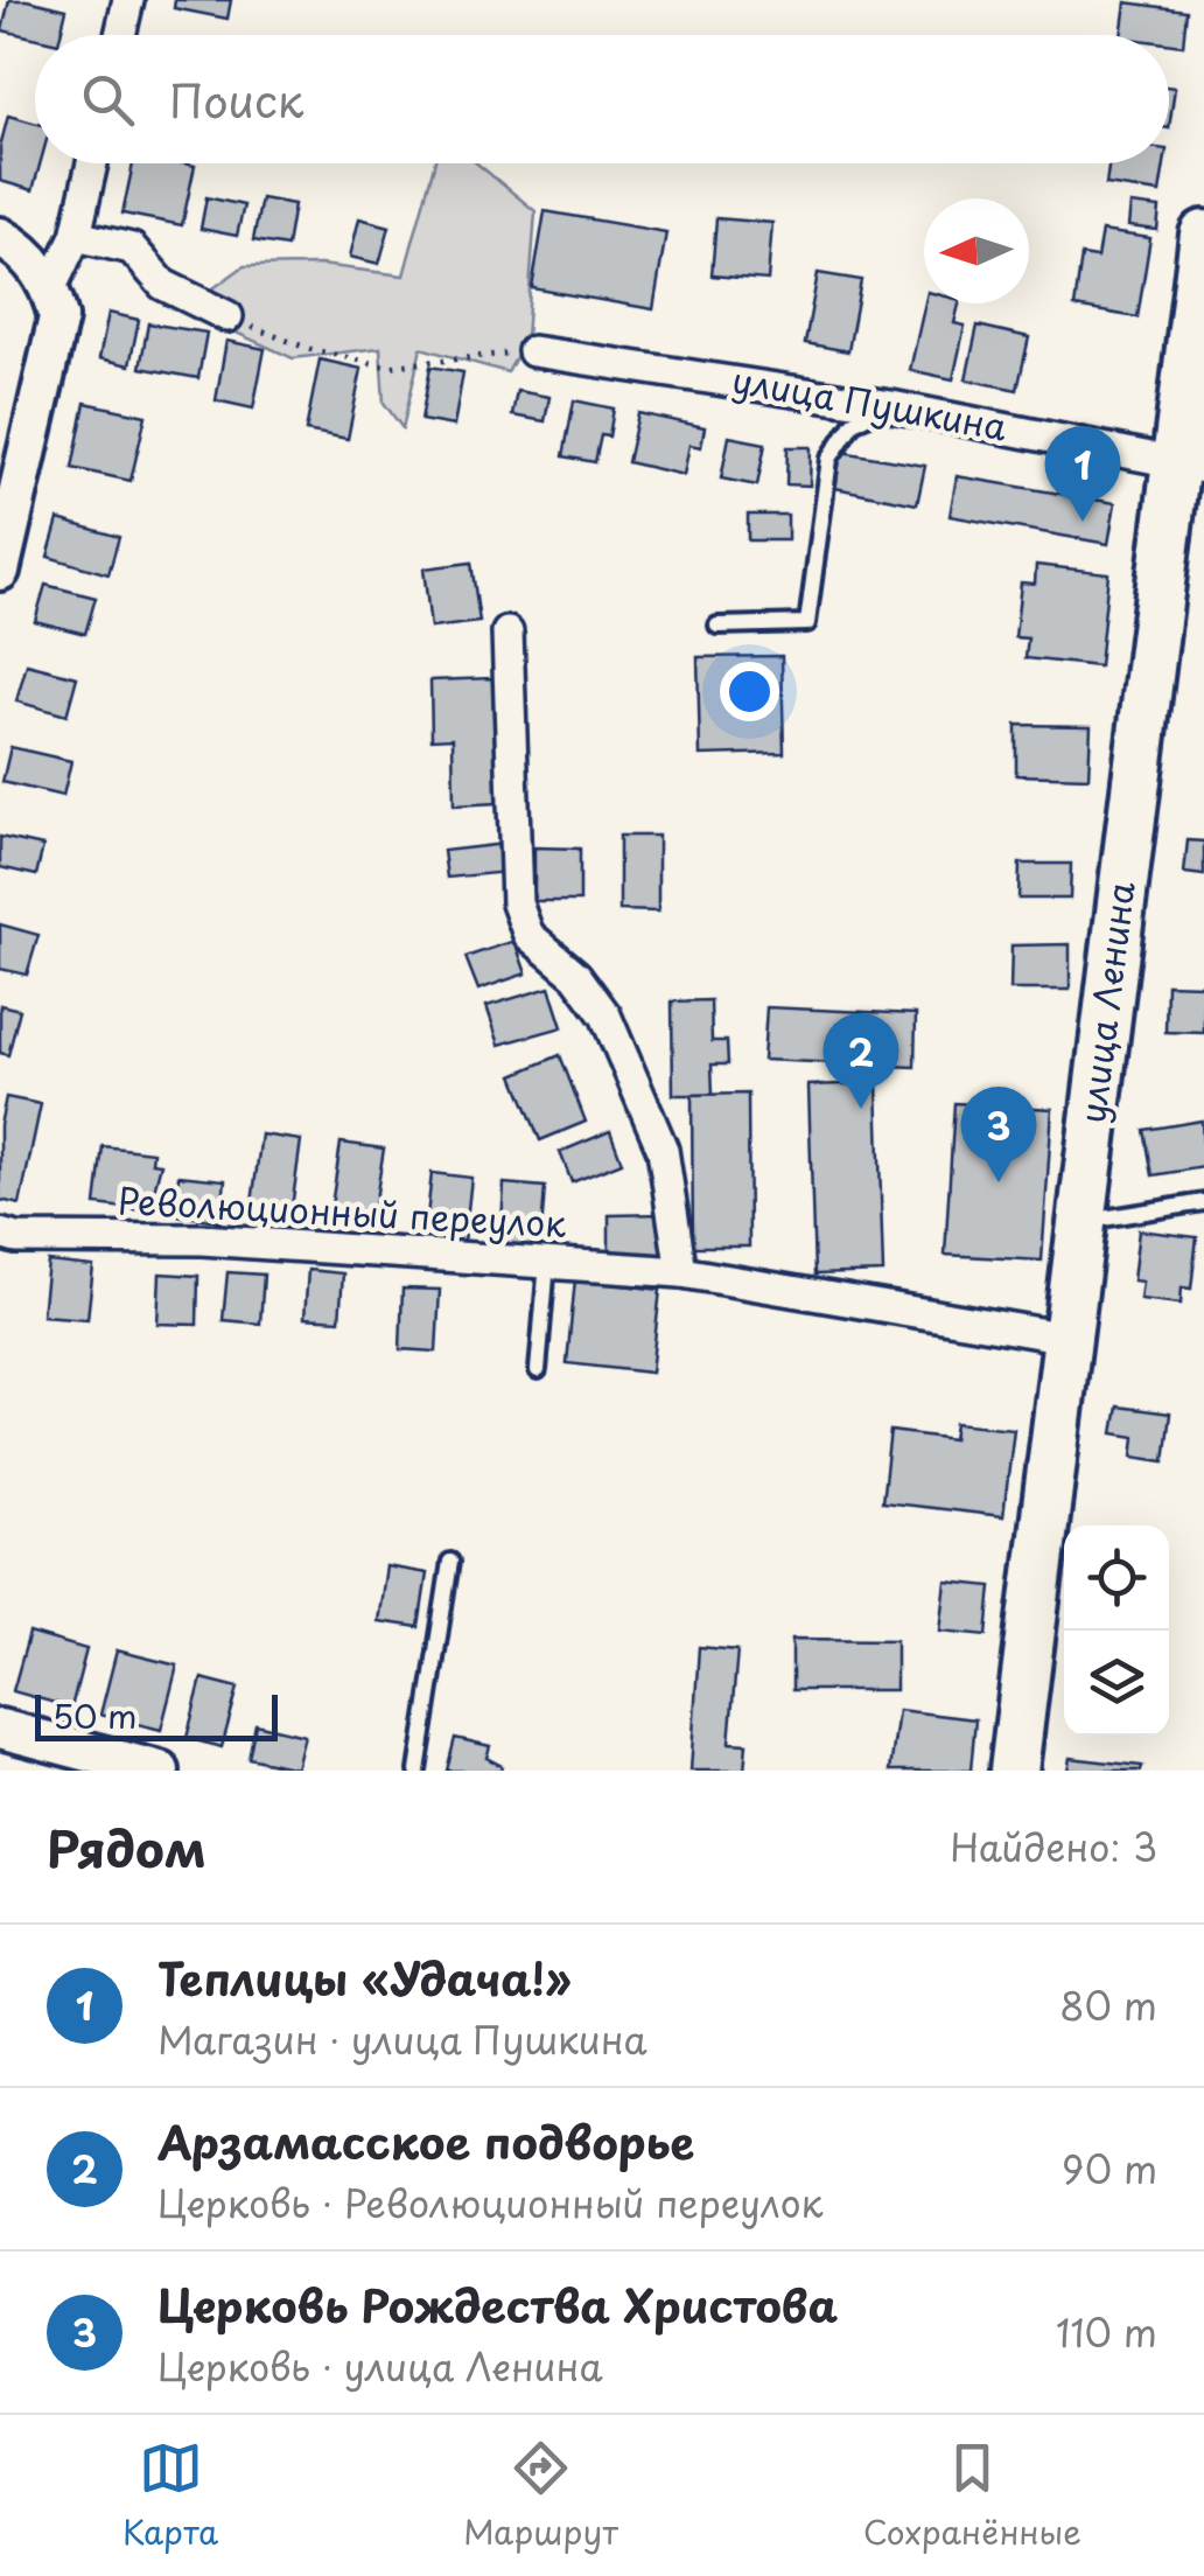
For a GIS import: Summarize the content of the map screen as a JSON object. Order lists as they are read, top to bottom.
{
  "streets": {
    "main road": ["улица Ленина"],
    "street": ["улица Пушкина", "Революционный переулок"]
  },
  "crossings": [
    ["улица Пушкина", "улица Ленина"],
    ["улица Ленина", "Революционный переулок"]
  ],
  "scale_bar": "50 m",
  "north": "left",
  "page": {
    "search": "Поиск",
    "pins": ["1", "2", "3"],
    "scale": "50 m",
    "heading": ["Рядом", "Найдено: 3"],
    "list": [
      {
        "mark": "1",
        "name": "Теплицы «Удача!»",
        "note": "Магазин · улица Пушкина",
        "value": "80 m"
      },
      {
        "mark": "2",
        "name": "Арзамасское подворье",
        "note": "Церковь · Революционный переулок",
        "value": "90 m"
      },
      {
        "mark": "3",
        "name": "Церковь Рождества Христова",
        "note": "Церковь · улица Ленина",
        "value": "110 m"
      }
    ],
    "nav": ["Карта", "Маршрут", "Сохранённые"]
  }
}
